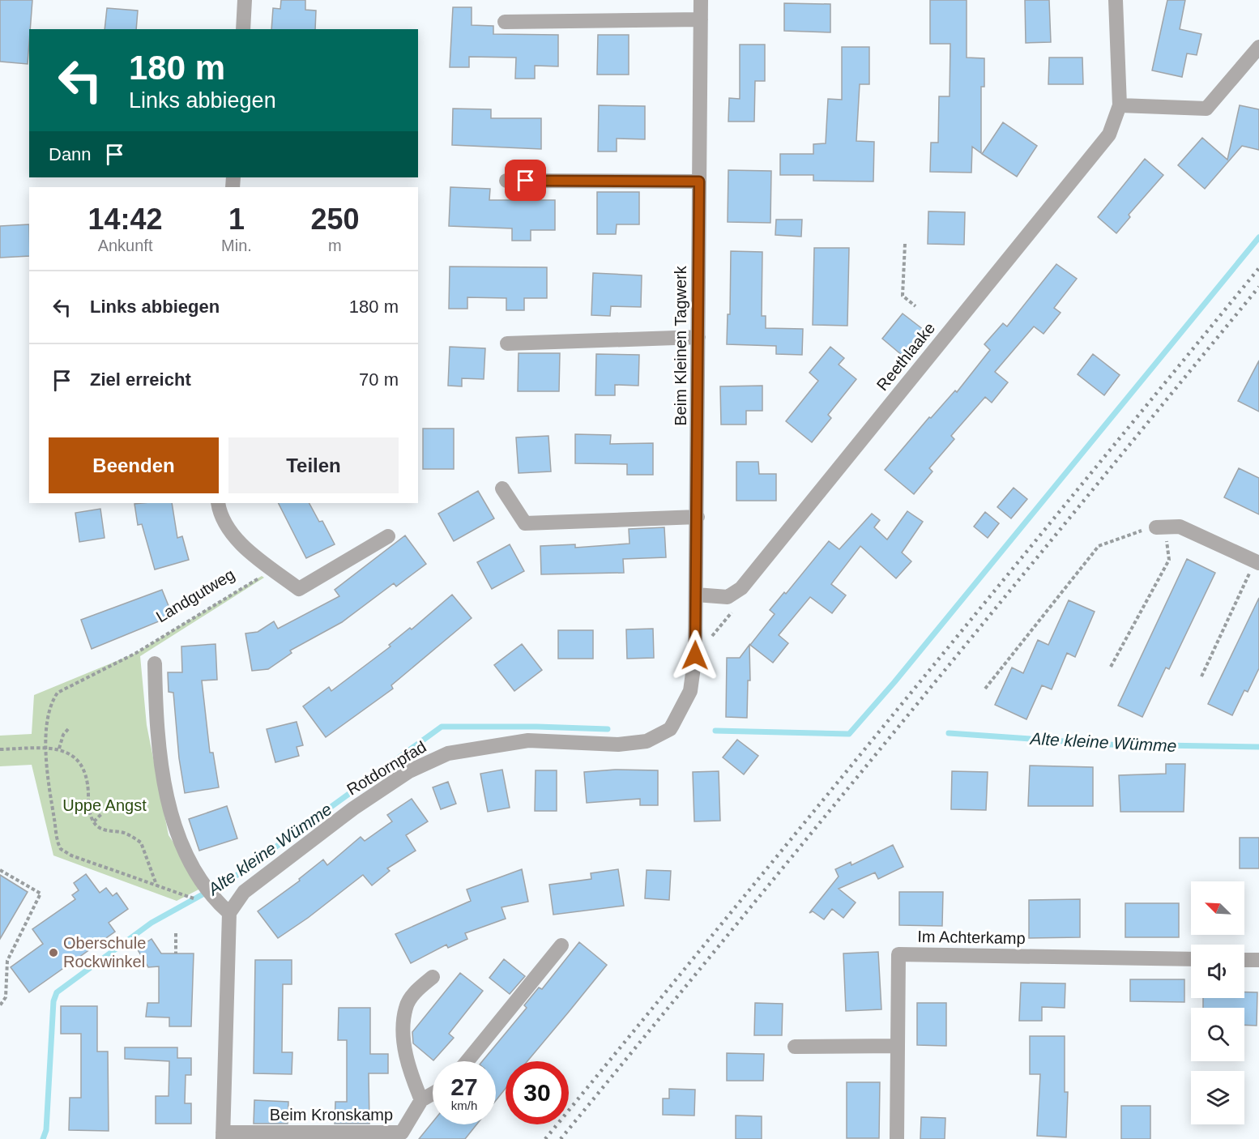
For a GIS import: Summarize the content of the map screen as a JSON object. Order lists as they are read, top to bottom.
{
  "streets": {
    "street": [
      "Beim Kleinen Tagwerk",
      "Reethlaake",
      "Rotdornpfad",
      "Im Achterkamp",
      "Beim Kronskamp"
    ],
    "path": ["Landgutweg"]
  },
  "crossings": [
    ["Beim Kleinen Tagwerk", "Reethlaake"],
    ["Beim Kleinen Tagwerk", "Rotdornpfad"]
  ],
  "water": ["Alte kleine Wümme"],
  "parks": ["Uppe Angst"],
  "places": ["Oberschule Rockwinkel"],
  "north": "top left",
  "page": {
    "turn": ["180 m", "Links abbiegen"],
    "then": "Dann",
    "eta": [
      "14:42",
      "Ankunft",
      "1",
      "Min.",
      "250",
      "m"
    ],
    "list": [
      {
        "name": "Links abbiegen",
        "value": "180 m"
      },
      {
        "name": "Ziel erreicht",
        "value": "70 m"
      }
    ],
    "buttons": ["Beenden", "Teilen"],
    "speed": "27 km/h",
    "limit": "30"
  }
}
